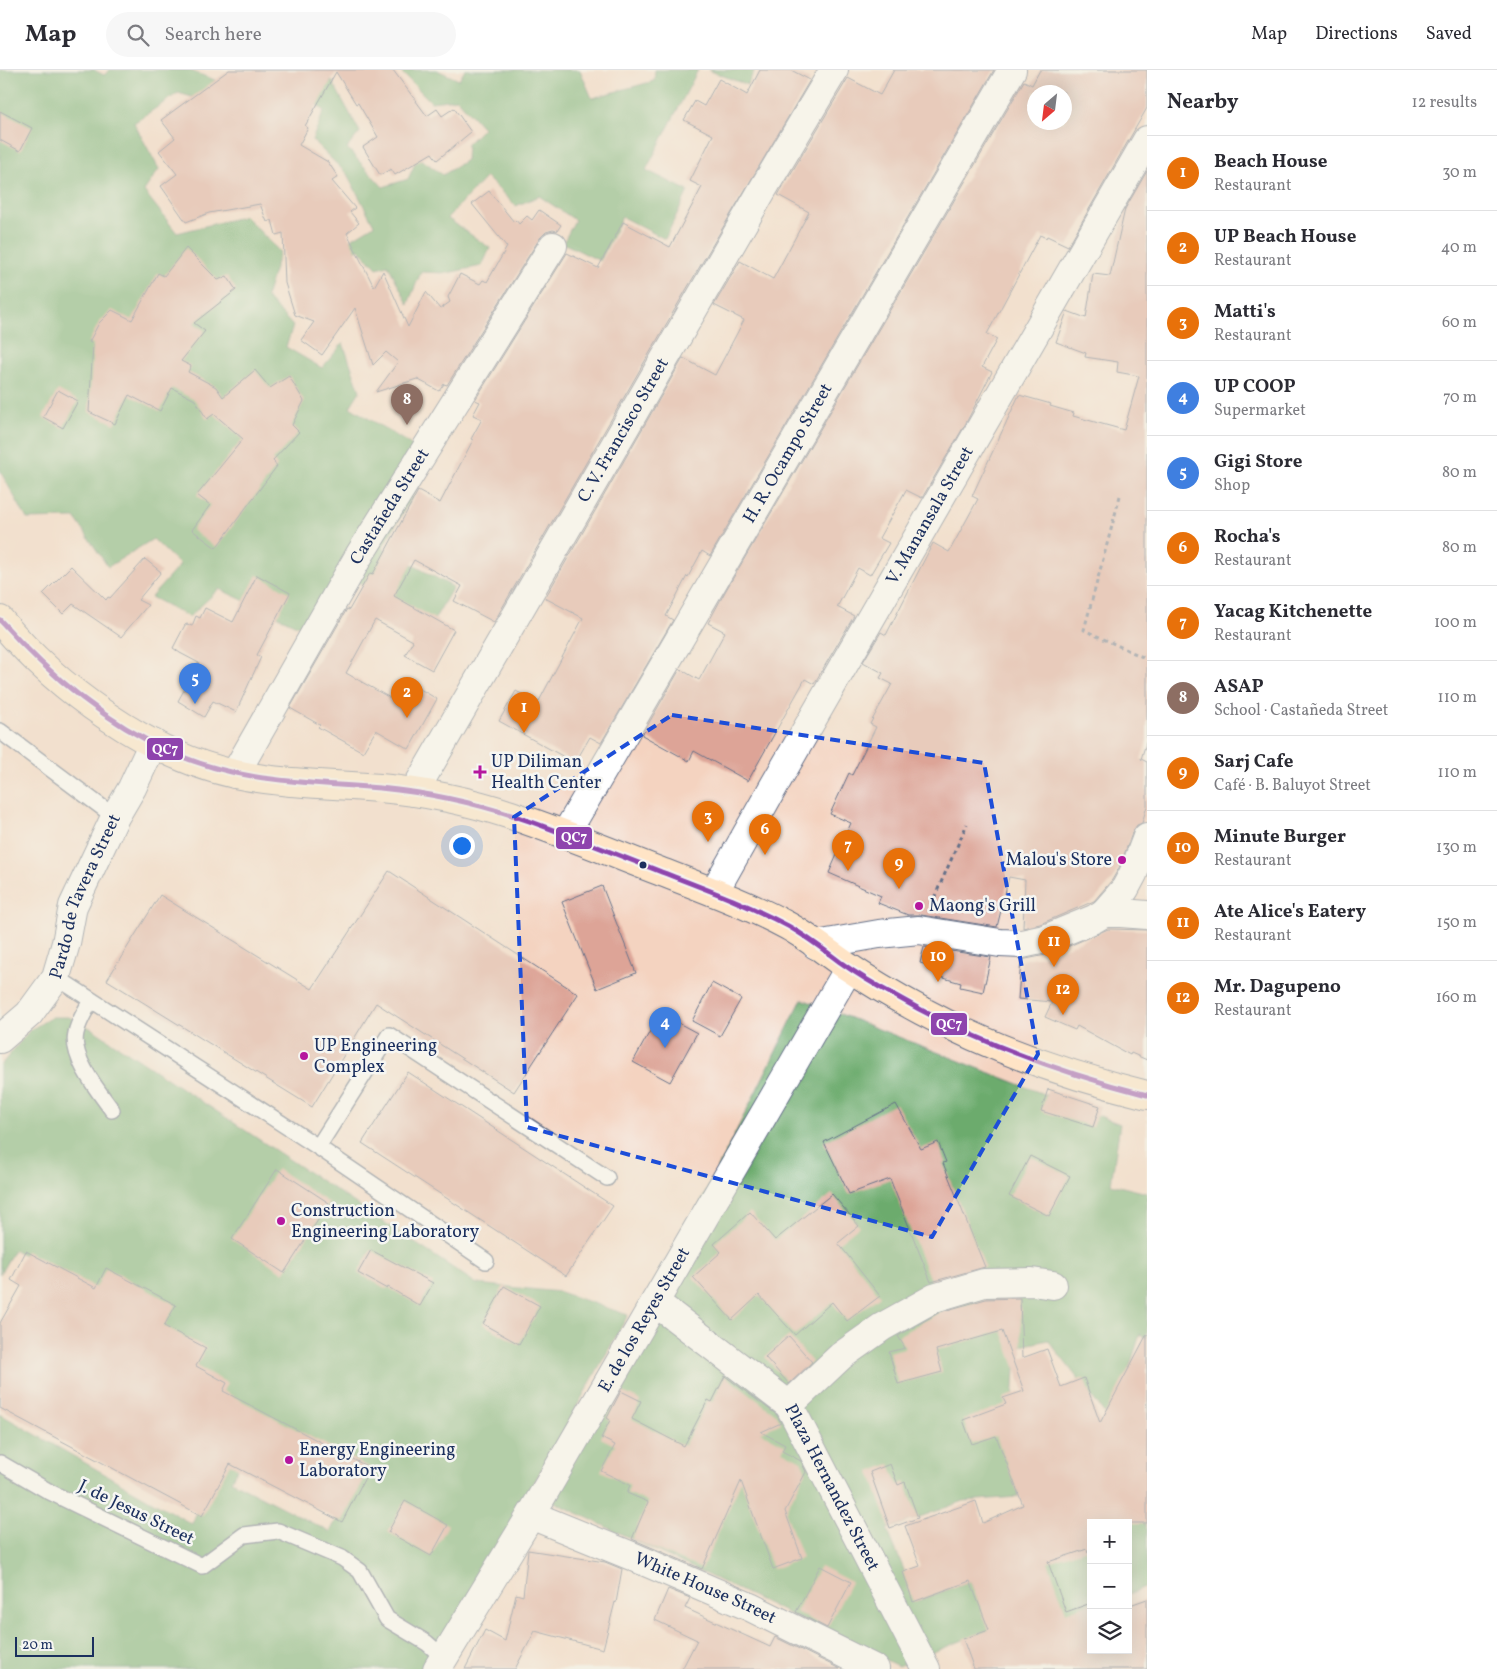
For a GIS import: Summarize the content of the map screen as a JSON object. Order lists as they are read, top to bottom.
{
  "streets": {
    "street": [
      "C. V. Francisco Street",
      "H. R. Ocampo Street",
      "Castañeda Street",
      "V. Manansala Street",
      "Pardo de Tavera Street",
      "E. de los Reyes Street",
      "Plaza Hernandez Street",
      "White House Street"
    ],
    "lane": ["J. de Jesus Street"]
  },
  "crossings": [
    ["E. de los Reyes Street", "Plaza Hernandez Street"],
    ["E. de los Reyes Street", "J. de Jesus Street"],
    ["E. de los Reyes Street", "White House Street"]
  ],
  "places": {
    "health": ["UP Diliman Health Center"],
    "other": [
      "Malou's Store",
      "Maong's Grill",
      "UP Engineering Complex",
      "Construction Engineering Laboratory",
      "Energy Engineering Laboratory"
    ]
  },
  "lines": ["transit line QC7"],
  "scale_bar": "20 m",
  "north": "bottom left",
  "page": {
    "header": "Map",
    "search": "Search here",
    "nav": ["Map", "Directions", "Saved"],
    "heading": ["Nearby", "12 results"],
    "list": [
      {
        "mark": "1",
        "name": "Beach House",
        "note": "Restaurant",
        "value": "30 m"
      },
      {
        "mark": "2",
        "name": "UP Beach House",
        "note": "Restaurant",
        "value": "40 m"
      },
      {
        "mark": "3",
        "name": "Matti's",
        "note": "Restaurant",
        "value": "60 m"
      },
      {
        "mark": "4",
        "name": "UP COOP",
        "note": "Supermarket",
        "value": "70 m"
      },
      {
        "mark": "5",
        "name": "Gigi Store",
        "note": "Shop",
        "value": "80 m"
      },
      {
        "mark": "6",
        "name": "Rocha's",
        "note": "Restaurant",
        "value": "80 m"
      },
      {
        "mark": "7",
        "name": "Yacag Kitchenette",
        "note": "Restaurant",
        "value": "100 m"
      },
      {
        "mark": "8",
        "name": "ASAP",
        "note": "School · Castañeda Street",
        "value": "110 m"
      },
      {
        "mark": "9",
        "name": "Sarj Cafe",
        "note": "Café · B. Baluyot Street",
        "value": "110 m"
      },
      {
        "mark": "10",
        "name": "Minute Burger",
        "note": "Restaurant",
        "value": "130 m"
      },
      {
        "mark": "11",
        "name": "Ate Alice's Eatery",
        "note": "Restaurant",
        "value": "150 m"
      },
      {
        "mark": "12",
        "name": "Mr. Dagupeno",
        "note": "Restaurant",
        "value": "160 m"
      }
    ],
    "pins": [
      "8",
      "5",
      "2",
      "1",
      "3",
      "6",
      "7",
      "9",
      "11",
      "10",
      "12",
      "4"
    ],
    "map_buttons": ["+", "−"],
    "scale": "20 m"
  }
}
